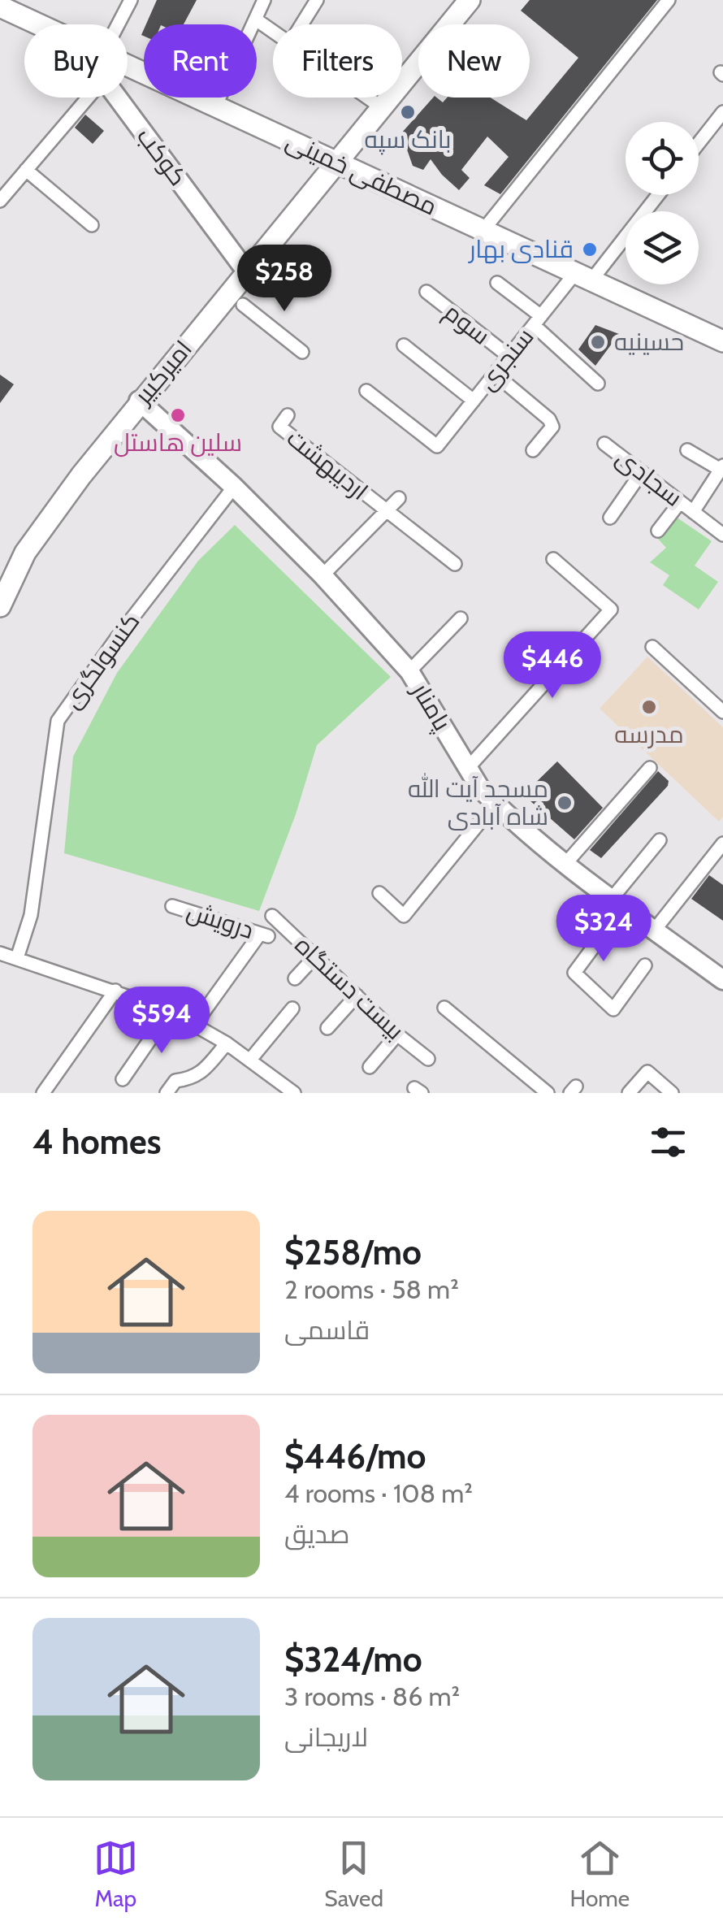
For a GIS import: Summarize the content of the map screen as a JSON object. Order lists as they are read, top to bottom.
{
  "streets": {
    "main road": ["مصطفی خمینی", "امیرکبیر"],
    "street": [
      "کوکب",
      "سوم",
      "سنجری",
      "اردیبهشت",
      "سجادی",
      "کنسولگری",
      "پامنار",
      "درویش",
      "بیست دستگاه"
    ]
  },
  "crossings": [
    ["کوکب", "امیرکبیر"],
    ["مصطفی خمینی", "سنجری"],
    ["مصطفی خمینی", "امیرکبیر"],
    ["سوم", "سنجری"],
    ["امیرکبیر", "پامنار"],
    ["اردیبهشت", "پامنار"],
    ["کنسولگری", "پامنار"]
  ],
  "places": [
    "بانک سپه",
    "قنادی بهار",
    "حسینیه",
    "سلین هاستل",
    "مدرسه",
    "مسجد آیت الله شاه آبادی"
  ],
  "page": {
    "chip": [
      "Buy",
      "Rent",
      "Filters",
      "New"
    ],
    "price": [
      "$258",
      "$446",
      "$324",
      "$594"
    ],
    "heading": "4 homes",
    "list": [
      {
        "name": "$258/mo",
        "note": "2 rooms · 58 m² · قاسمی"
      },
      {
        "name": "$446/mo",
        "note": "4 rooms · 108 m² · صدیق"
      },
      {
        "name": "$324/mo",
        "note": "3 rooms · 86 m² · لاریجانی"
      }
    ],
    "tabs": ["Map", "Saved", "Home"]
  }
}
